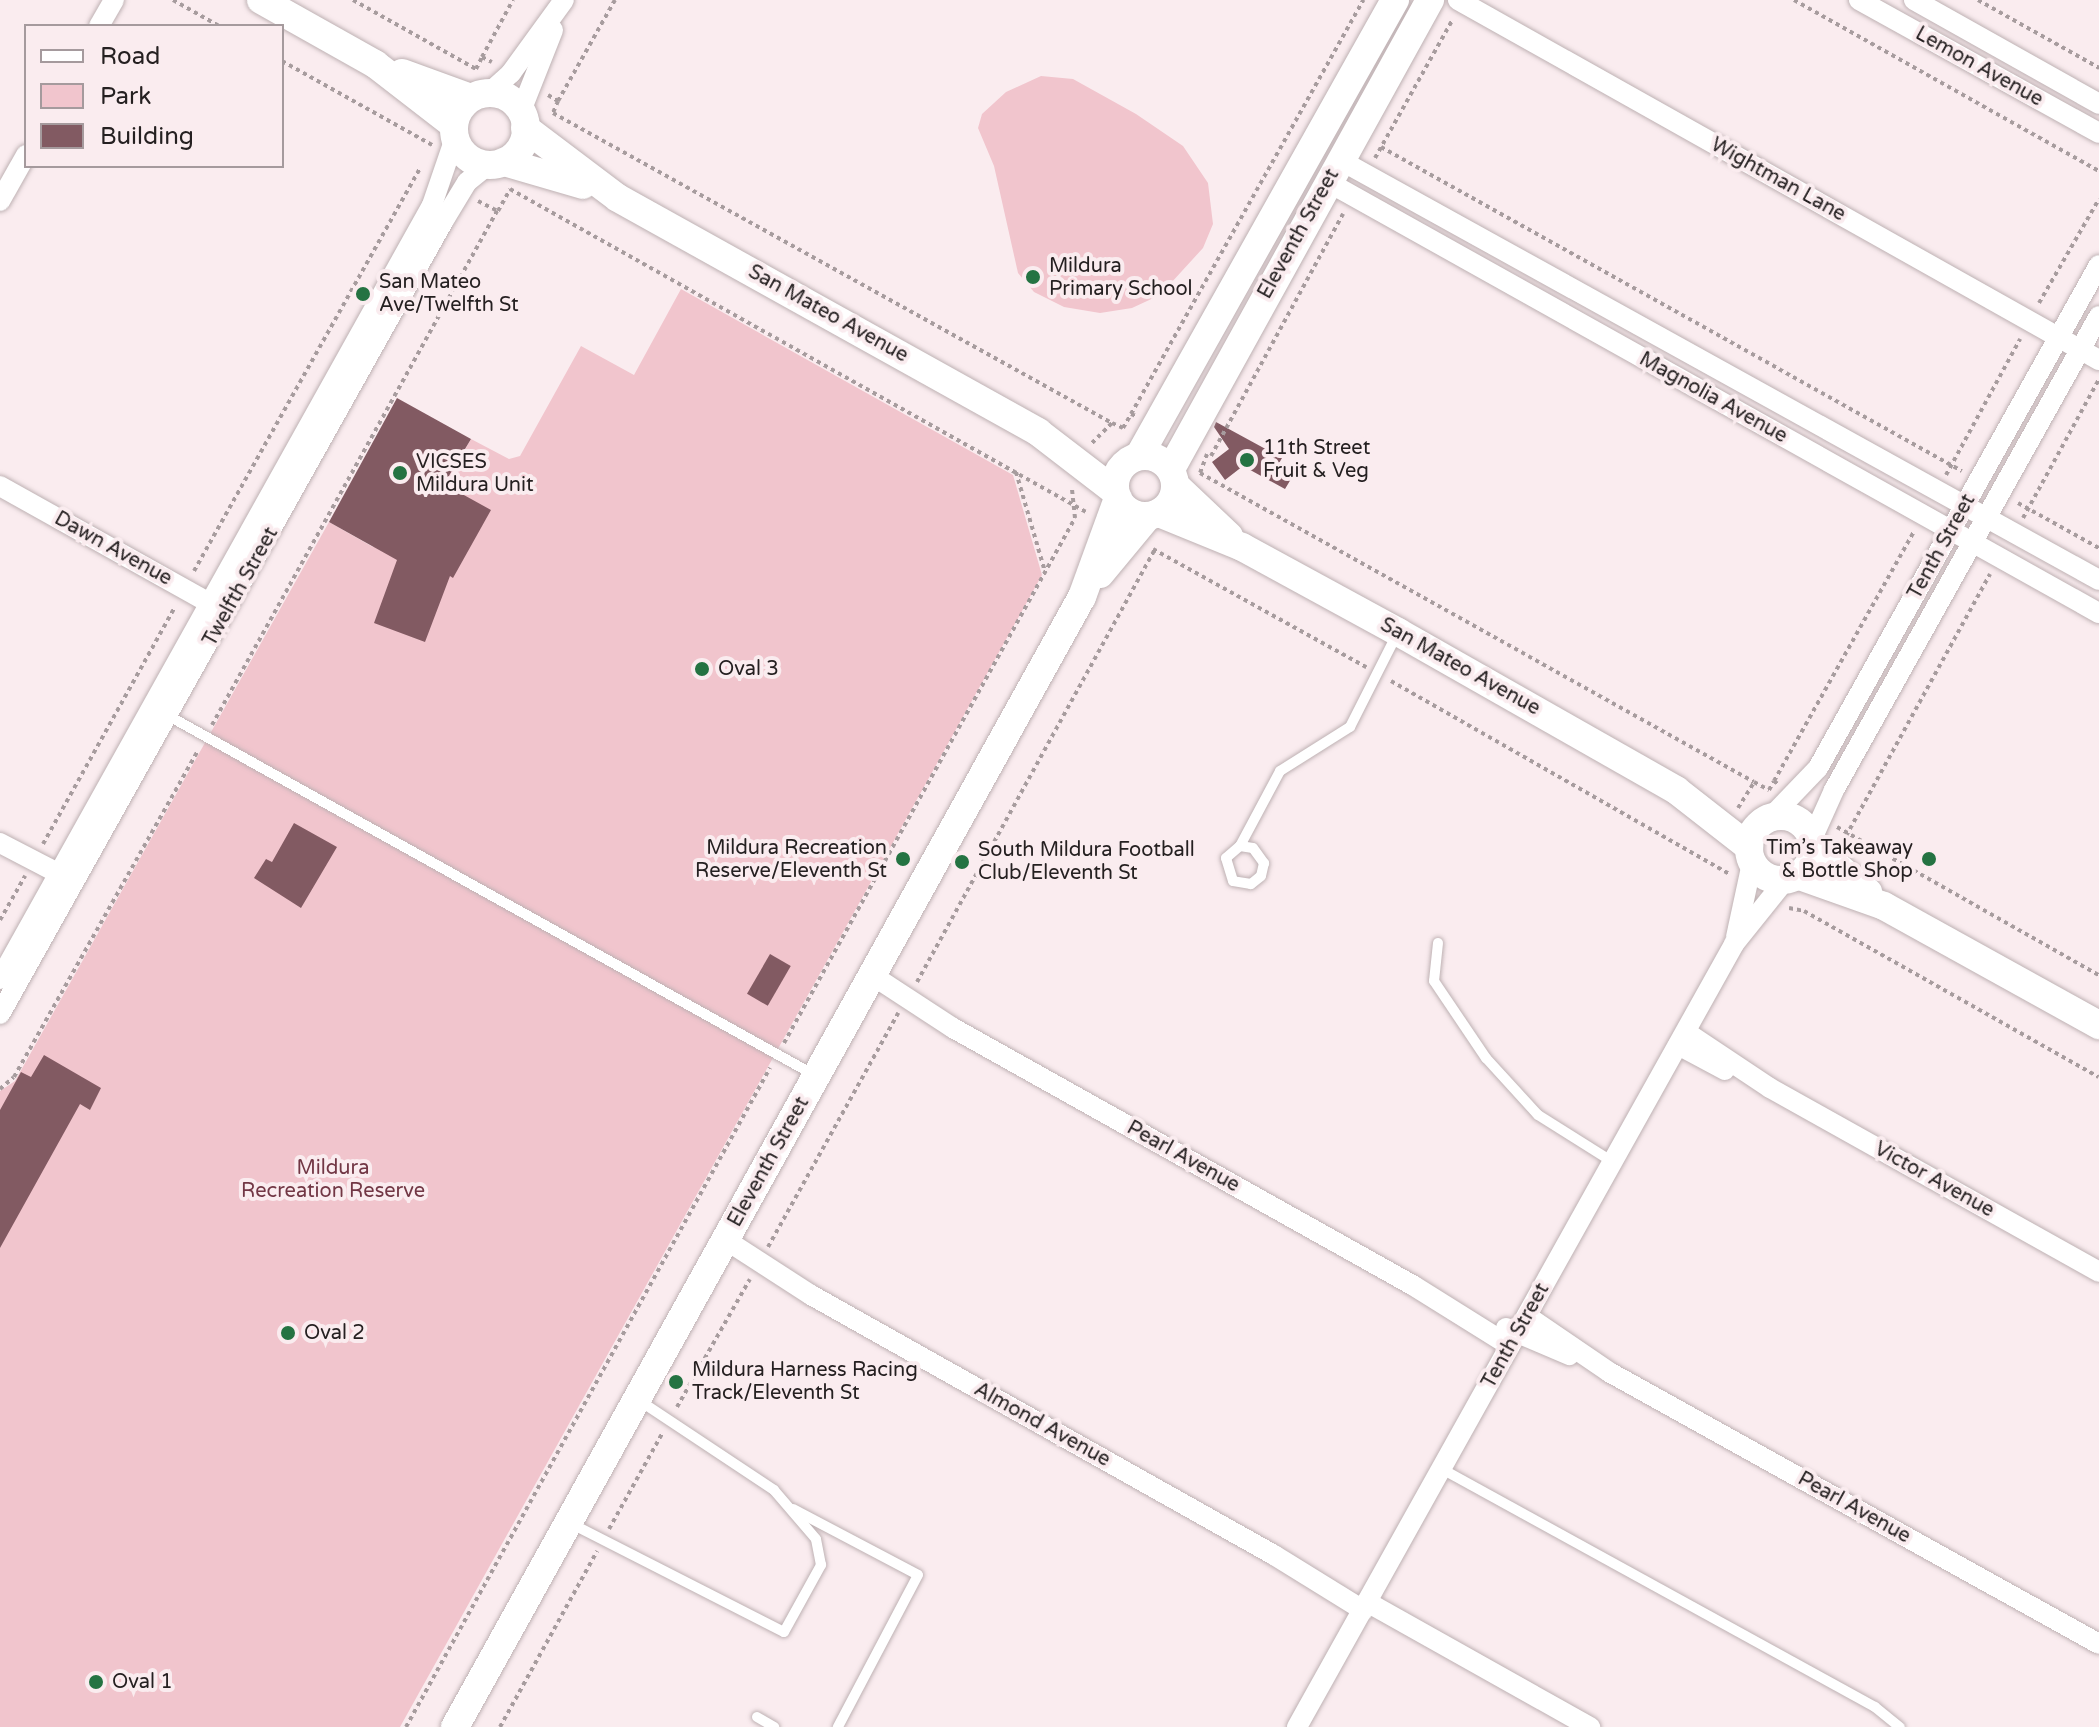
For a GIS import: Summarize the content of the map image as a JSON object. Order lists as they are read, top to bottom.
{
  "streets": {
    "street": [
      "Lemon Avenue",
      "Wightman Lane",
      "Eleventh Street",
      "San Mateo Avenue",
      "Magnolia Avenue",
      "Tenth Street",
      "Dawn Avenue",
      "Twelfth Street",
      "Pearl Avenue",
      "Victor Avenue",
      "Almond Avenue"
    ]
  },
  "crossings": [
    ["Wightman Lane", "Tenth Street"],
    ["Eleventh Street", "San Mateo Avenue"],
    ["Eleventh Street", "Magnolia Avenue"],
    ["Eleventh Street", "Pearl Avenue"],
    ["Eleventh Street", "Almond Avenue"],
    ["San Mateo Avenue", "Tenth Street"],
    ["San Mateo Avenue", "Twelfth Street"],
    ["Magnolia Avenue", "Tenth Street"],
    ["Tenth Street", "Pearl Avenue"],
    ["Tenth Street", "Victor Avenue"],
    ["Tenth Street", "Almond Avenue"],
    ["Dawn Avenue", "Twelfth Street"]
  ],
  "parks": ["Mildura Recreation Reserve"],
  "places": [
    "Mildura Primary School",
    "San Mateo Ave/Twelfth St",
    "11th Street Fruit & Veg",
    "VICSES Mildura Unit",
    "Oval 3",
    "Mildura Recreation Reserve/Eleventh St",
    "Tim’s Takeaway & Bottle Shop",
    "South Mildura Football Club/Eleventh St",
    "Oval 2",
    "Mildura Harness Racing Track/Eleventh St",
    "Oval 1"
  ],
  "legend": ["Road", "Park", "Building"]
}
